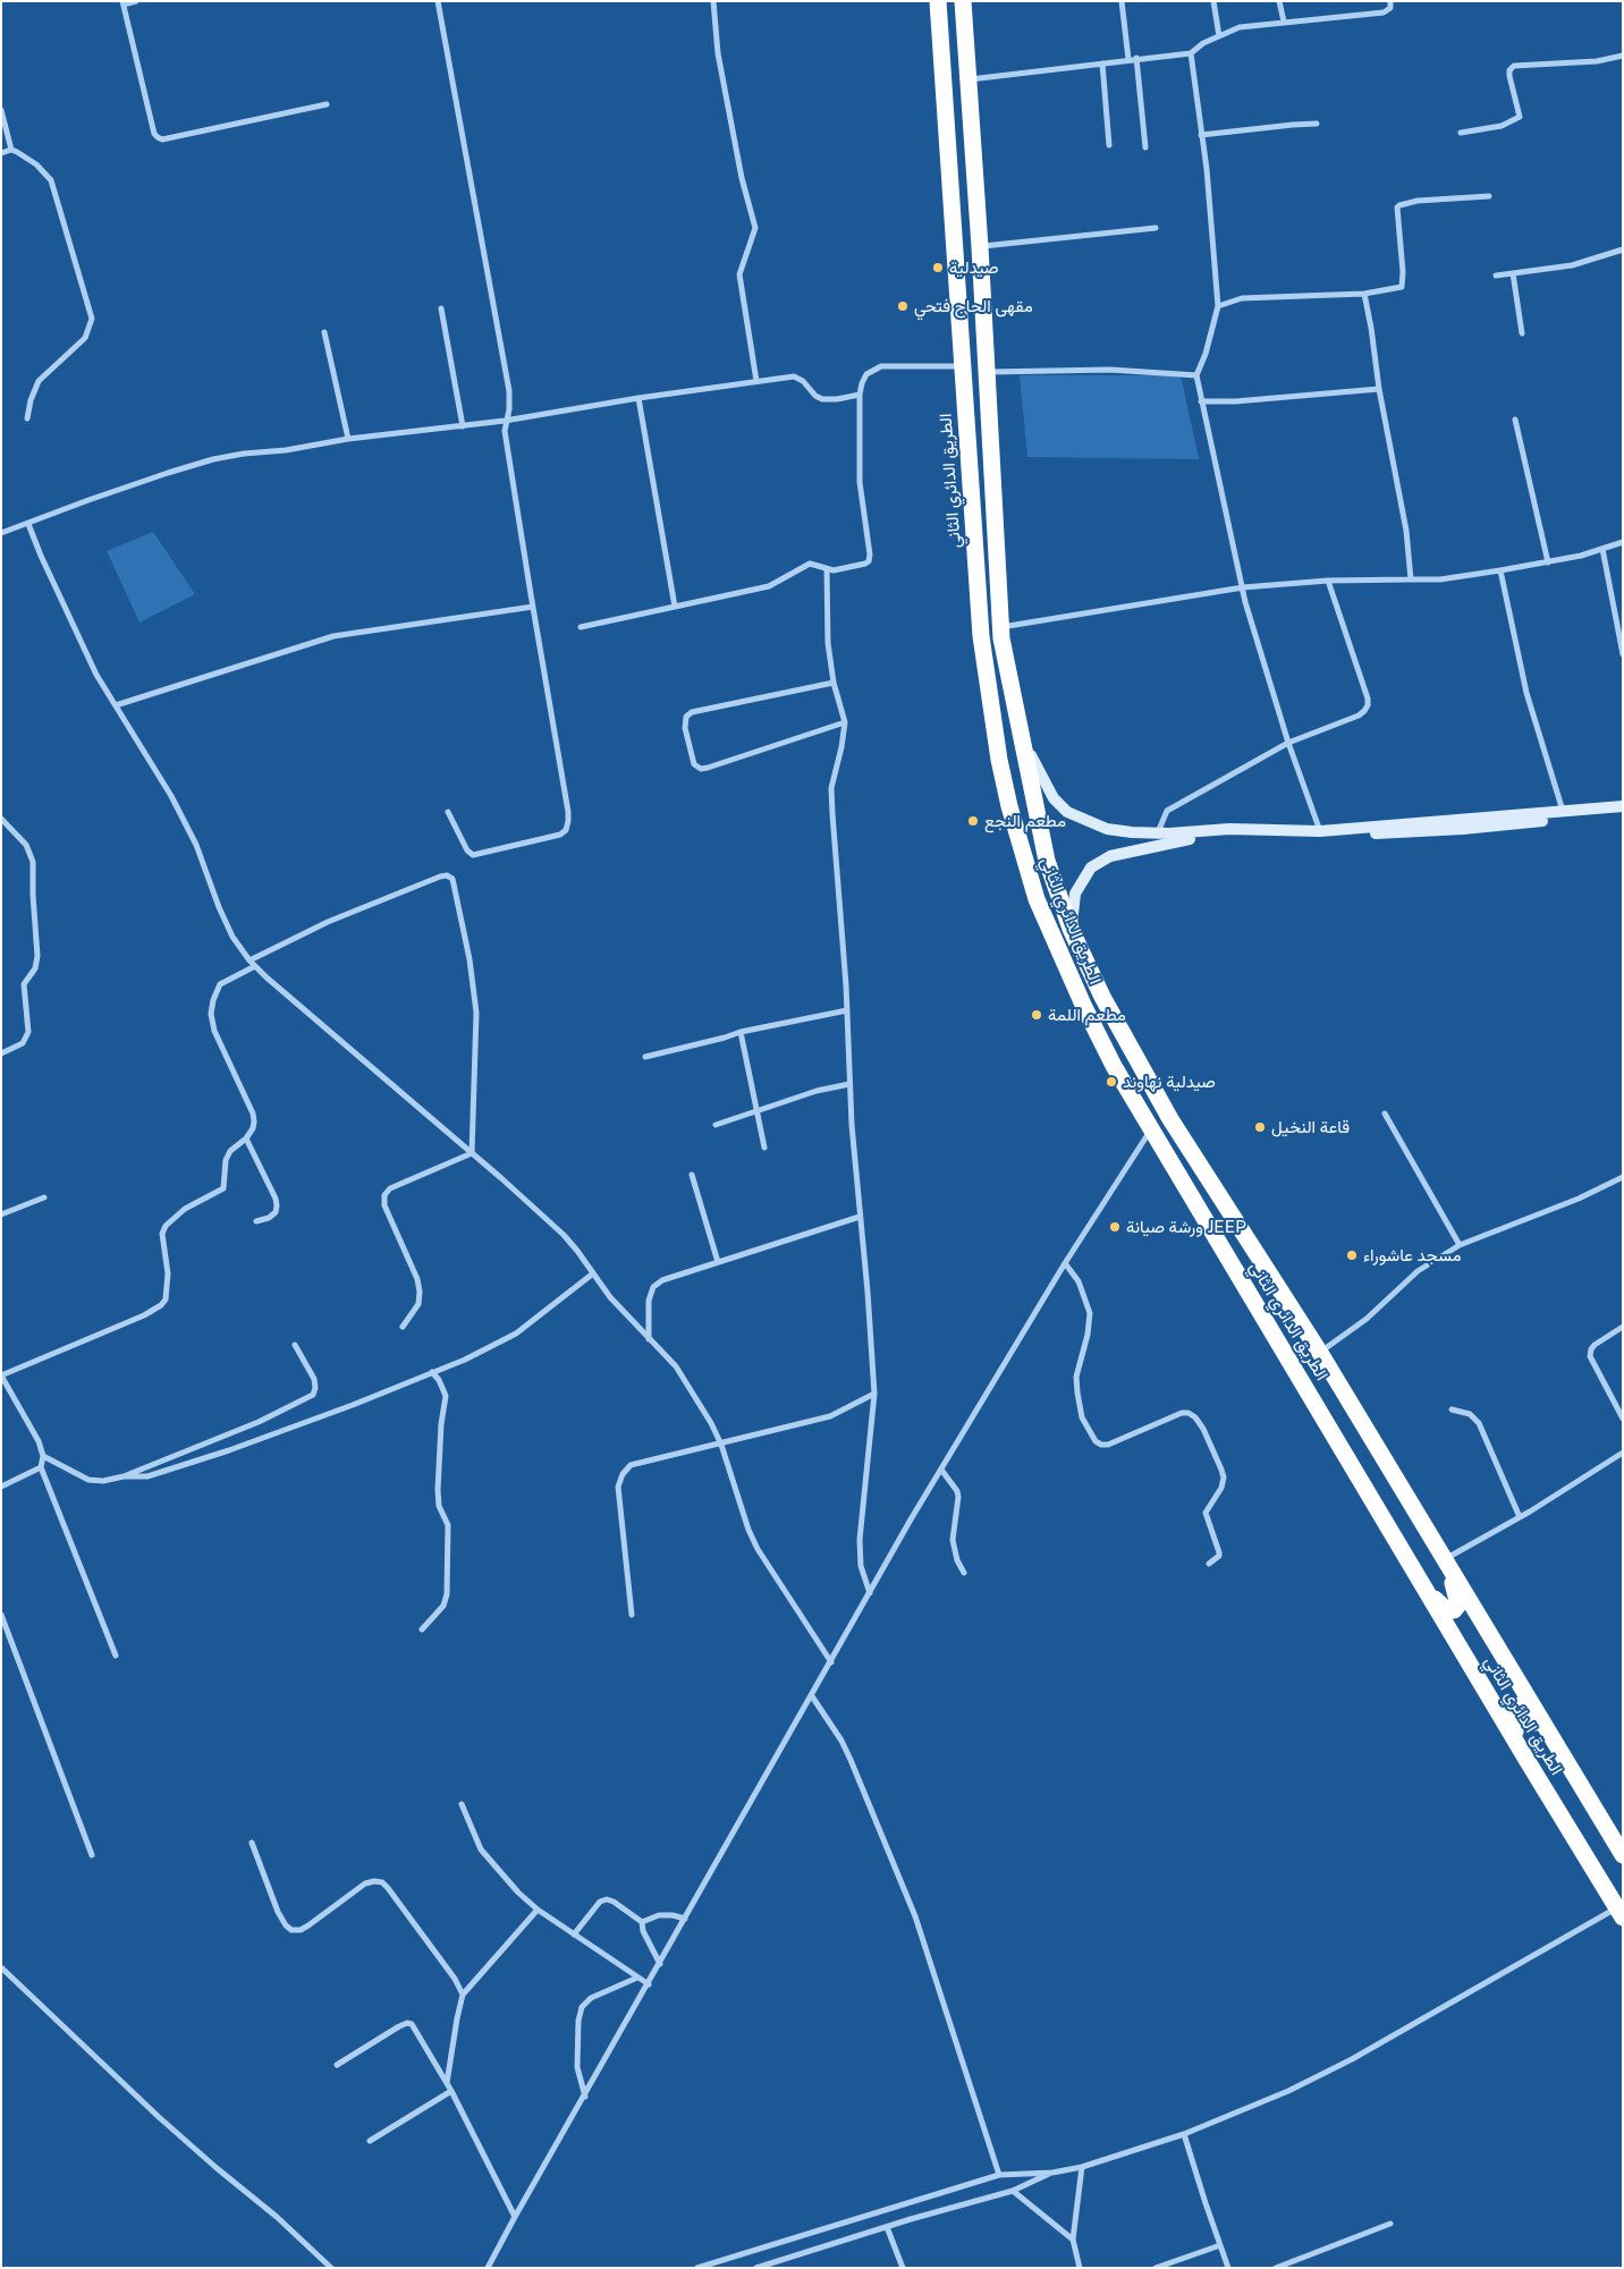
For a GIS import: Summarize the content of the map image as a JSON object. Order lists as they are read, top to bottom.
{
  "streets": {
    "highway": ["الطريق الدائري الثاني"]
  },
  "places": [
    "صيدلية",
    "مقهى الحاج فتحي",
    "مطعم النجع",
    "مطعم اللمة",
    "صيدلية نهاوند",
    "قاعة النخيل",
    "ورشة صيانة JEEP",
    "مسجد عاشوراء"
  ]
}
